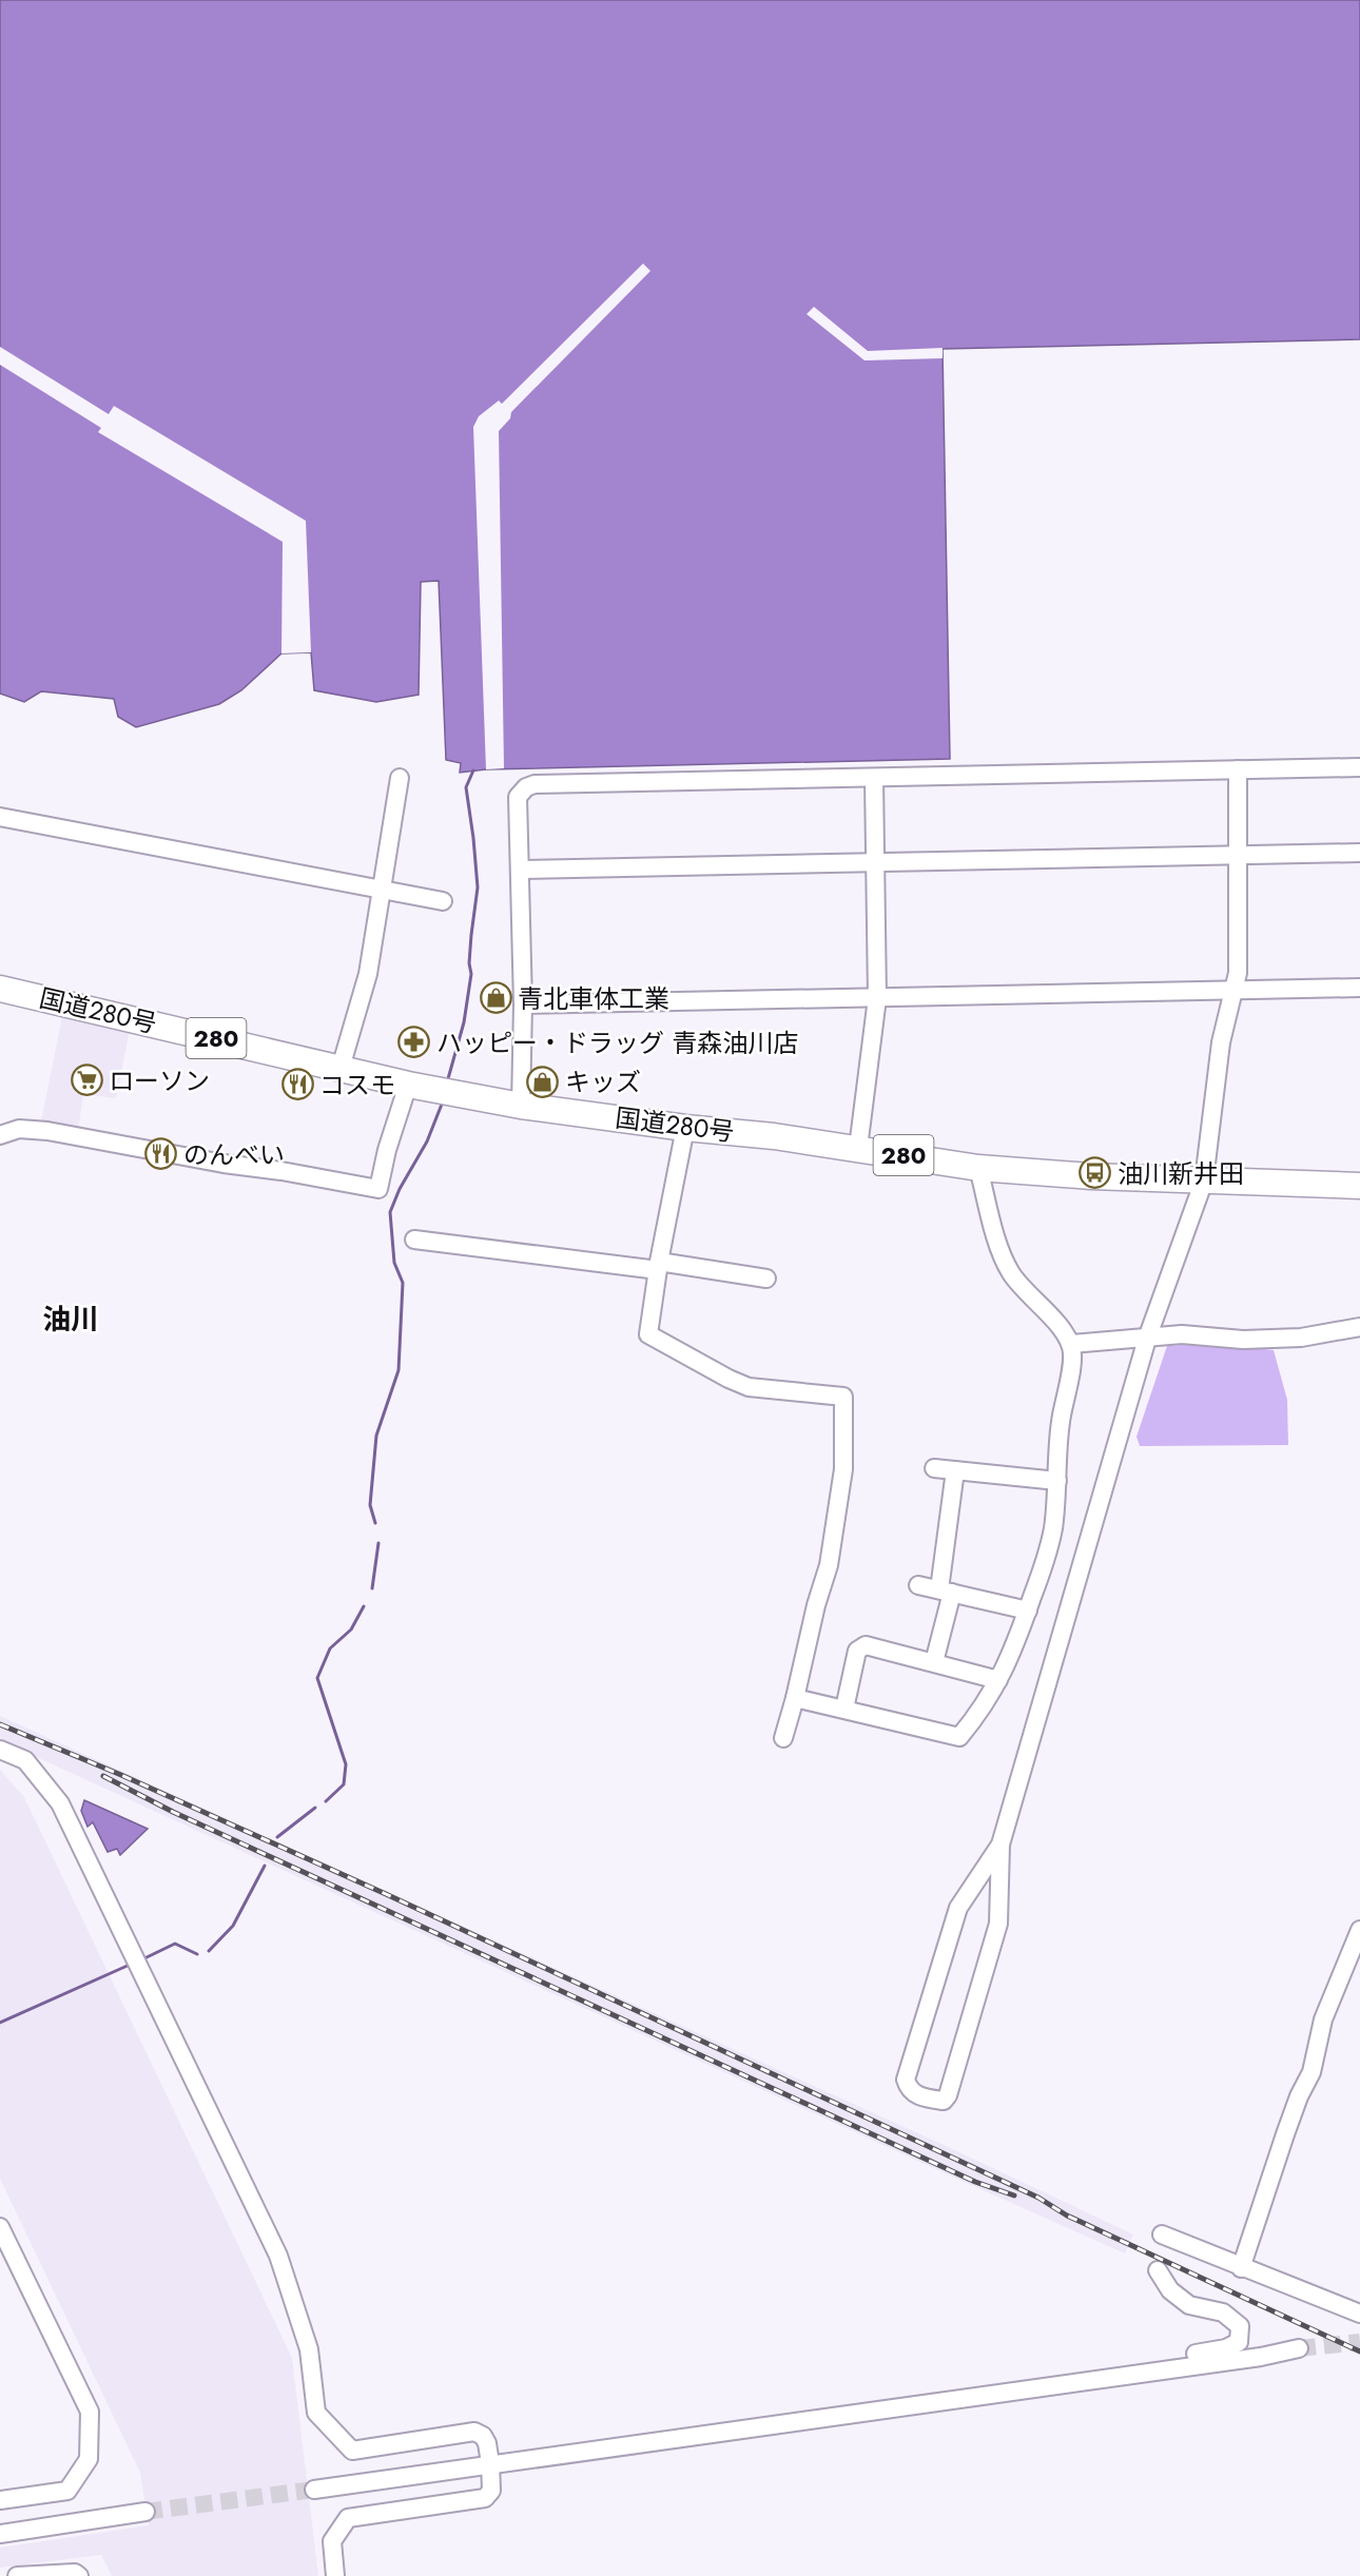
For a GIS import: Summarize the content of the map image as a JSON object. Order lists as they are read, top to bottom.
{
  "streets": {
    "highway": ["国道280号", "280"]
  },
  "districts": ["油川"],
  "places": {
    "shop": ["青北車体工業", "キッズ"],
    "pharmacy": ["ハッピー・ドラッグ 青森油川店"],
    "supermarket": ["ローソン"],
    "restaurant": ["コスモ", "のんべい"],
    "bus stop": ["油川新井田"]
  }
}
